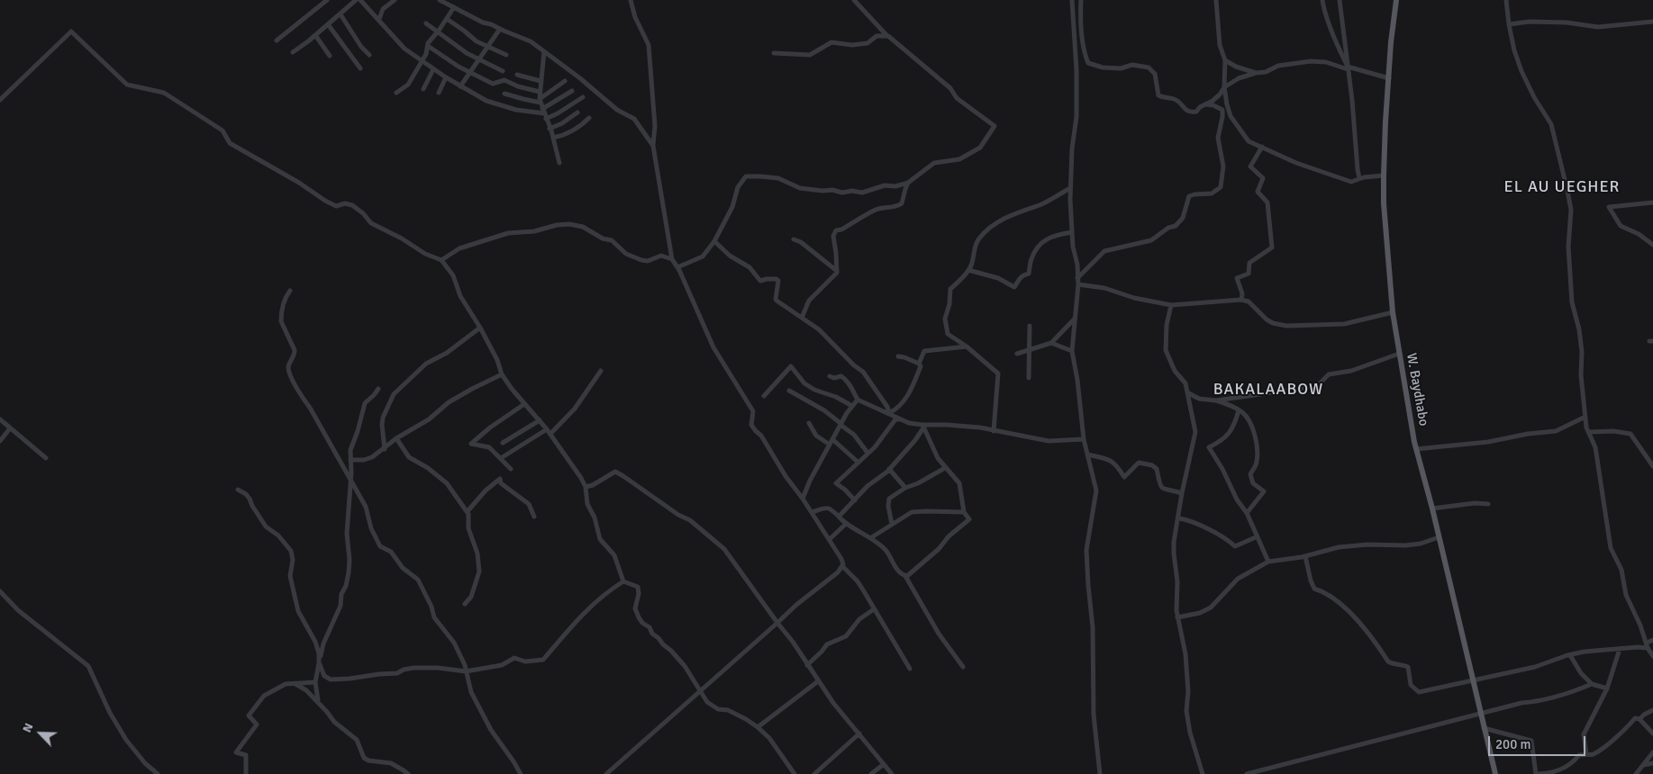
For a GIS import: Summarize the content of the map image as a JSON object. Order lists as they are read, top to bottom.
{
  "streets": {
    "main road": ["W. Baydhabo"]
  },
  "districts": ["EL AU UEGHER", "BAKALAABOW"],
  "scale_bar": "200 m",
  "north": "top left"
}
